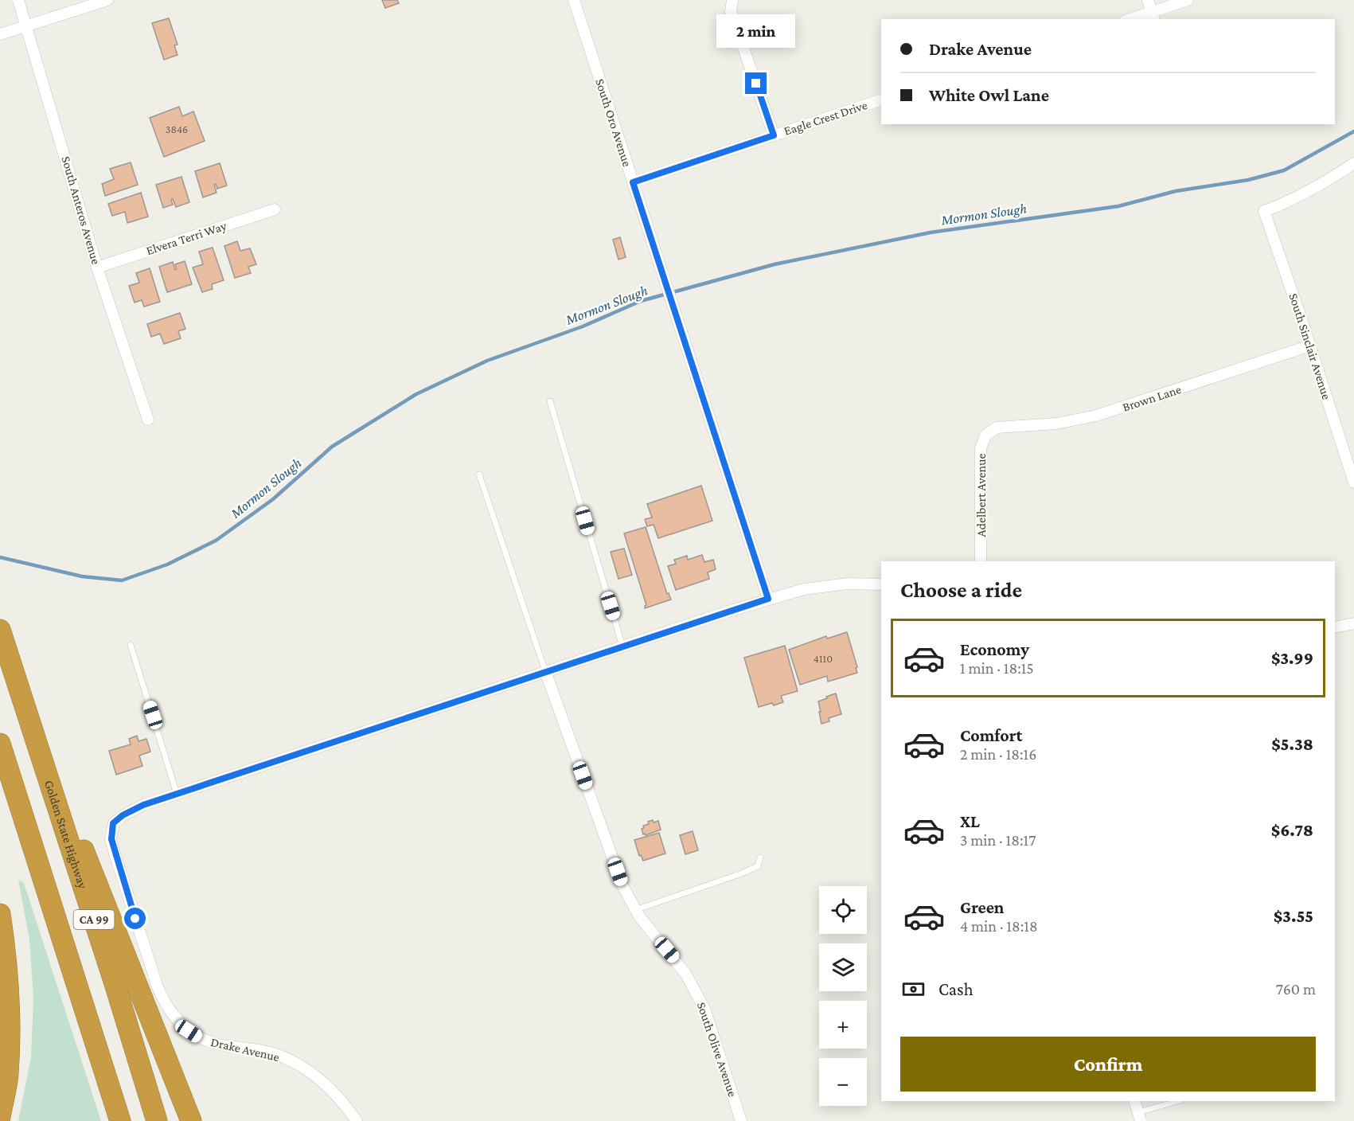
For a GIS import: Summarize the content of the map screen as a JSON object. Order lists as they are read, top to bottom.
{
  "streets": {
    "highway": ["Golden State Highway", "CA 99"],
    "street": [
      "Eagle Crest Drive",
      "South Oro Avenue",
      "South Anteros Avenue",
      "Elvera Terri Way",
      "South Sinclair Avenue",
      "Brown Lane",
      "Adelbert Avenue",
      "Drake Avenue",
      "South Olive Avenue"
    ]
  },
  "crossings": [
    ["Eagle Crest Drive", "South Oro Avenue"],
    ["South Anteros Avenue", "Elvera Terri Way"],
    ["South Sinclair Avenue", "Brown Lane"],
    ["Brown Lane", "Adelbert Avenue"]
  ],
  "water": ["Mormon Slough"],
  "house_numbers": ["3846", "4110"],
  "page": {
    "bubble": "2 min",
    "banner": ["Drake Avenue", "White Owl Lane"],
    "heading": "Choose a ride",
    "list": [
      {
        "name": "Economy",
        "note": "1 min · 18:15",
        "value": "$3.99"
      },
      {
        "name": "Comfort",
        "note": "2 min · 18:16",
        "value": "$5.38"
      },
      {
        "name": "XL",
        "note": "3 min · 18:17",
        "value": "$6.78"
      },
      {
        "name": "Green",
        "note": "4 min · 18:18",
        "value": "$3.55"
      }
    ],
    "map_buttons": ["+", "−"],
    "pay": ["Cash", "760 m"],
    "buttons": "Confirm"
  }
}
